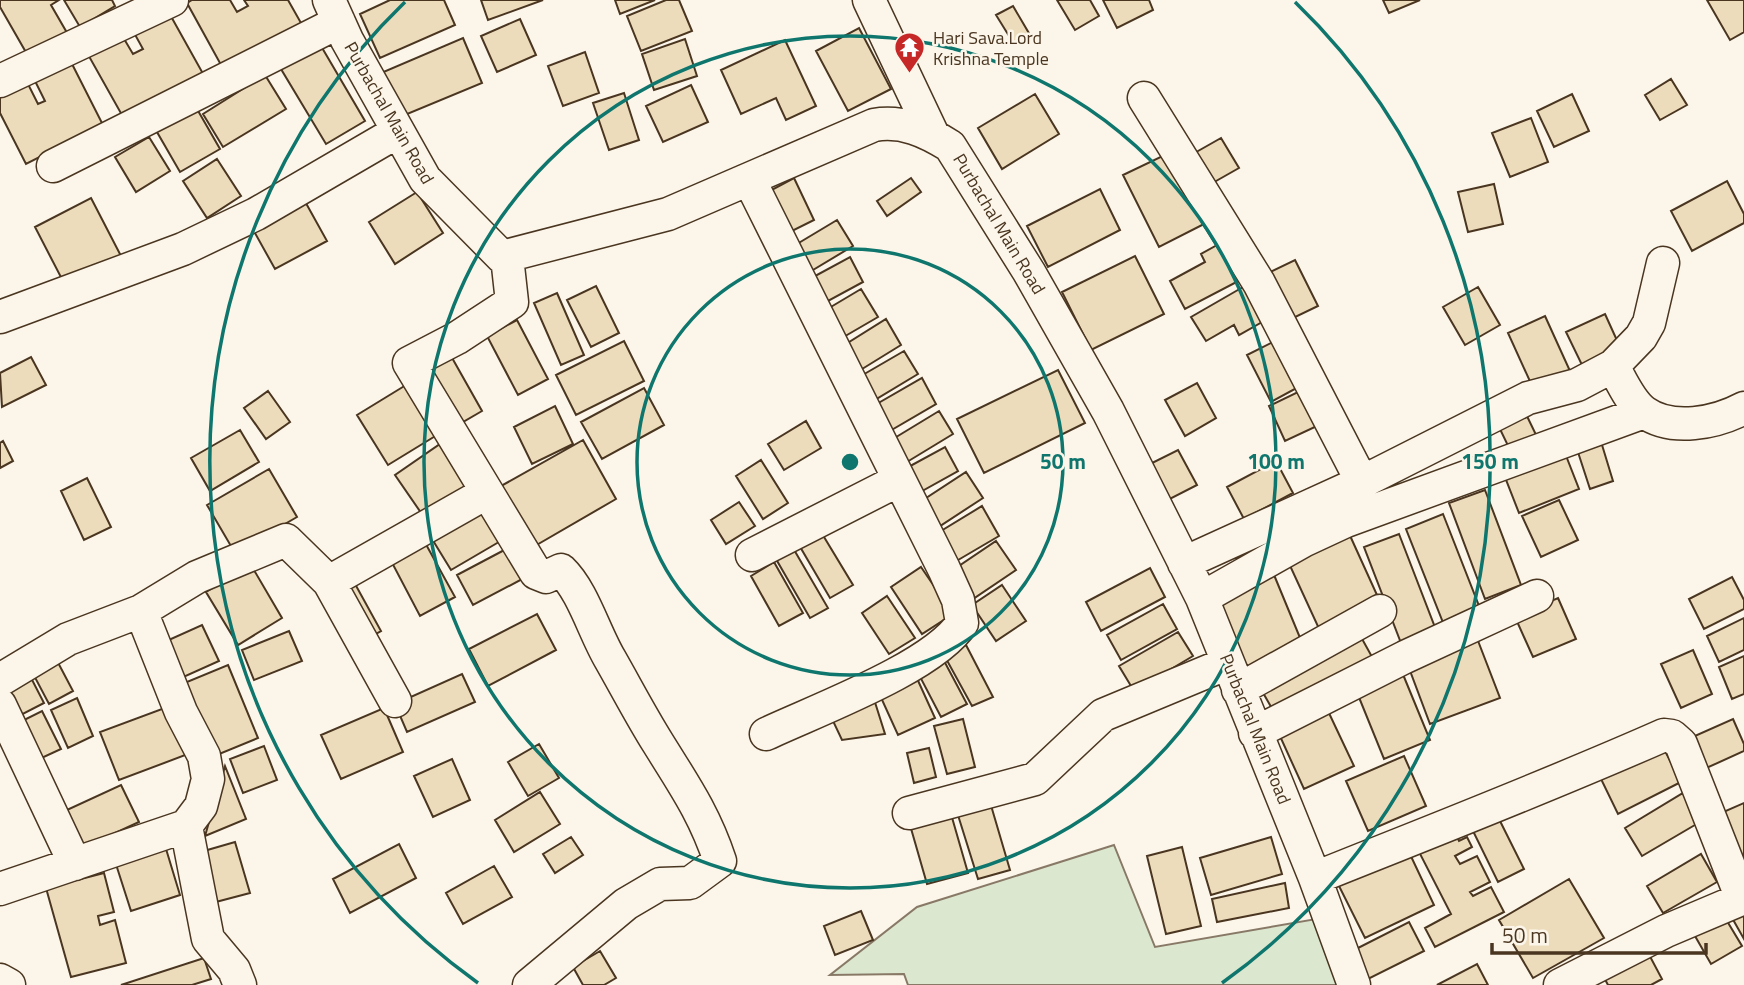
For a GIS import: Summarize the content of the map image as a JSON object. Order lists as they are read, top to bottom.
{
  "streets": {
    "street": ["Purbachal Main Road"]
  },
  "places": {
    "temple": ["Hari Sava.Lord Krishna Temple"]
  },
  "scale_bar": "50 m",
  "rings": ["50 m", "100 m", "150 m"]
}
